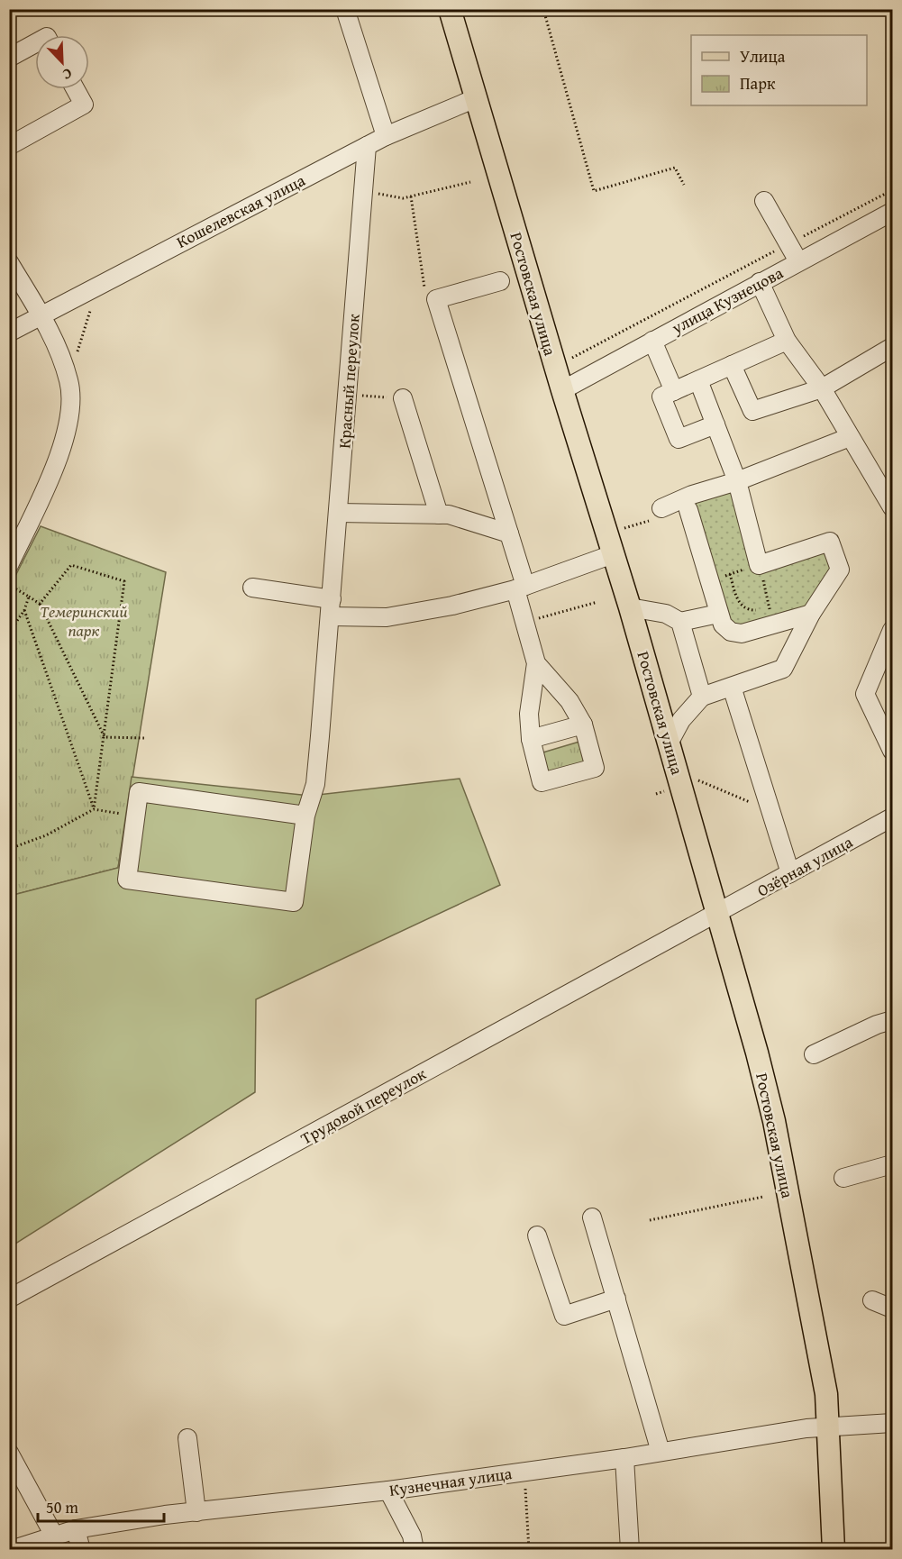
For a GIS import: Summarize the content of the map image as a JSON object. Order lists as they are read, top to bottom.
{
  "streets": {
    "main road": ["Ростовская улица"],
    "street": [
      "Кошелевская улица",
      "улица Кузнецова",
      "Красный переулок",
      "Озёрная улица",
      "Трудовой переулок",
      "Кузнечная улица"
    ]
  },
  "crossings": [
    ["Кошелевская улица", "Ростовская улица"],
    ["Кошелевская улица", "Красный переулок"],
    ["Ростовская улица", "улица Кузнецова"],
    ["Ростовская улица", "Озёрная улица"],
    ["Ростовская улица", "Трудовой переулок"],
    ["Ростовская улица", "Кузнечная улица"],
    ["Озёрная улица", "Трудовой переулок"]
  ],
  "parks": ["Темеринский парк"],
  "legend": ["Улица", "Парк"],
  "scale_bar": "50 m",
  "north": "bottom right"
}
